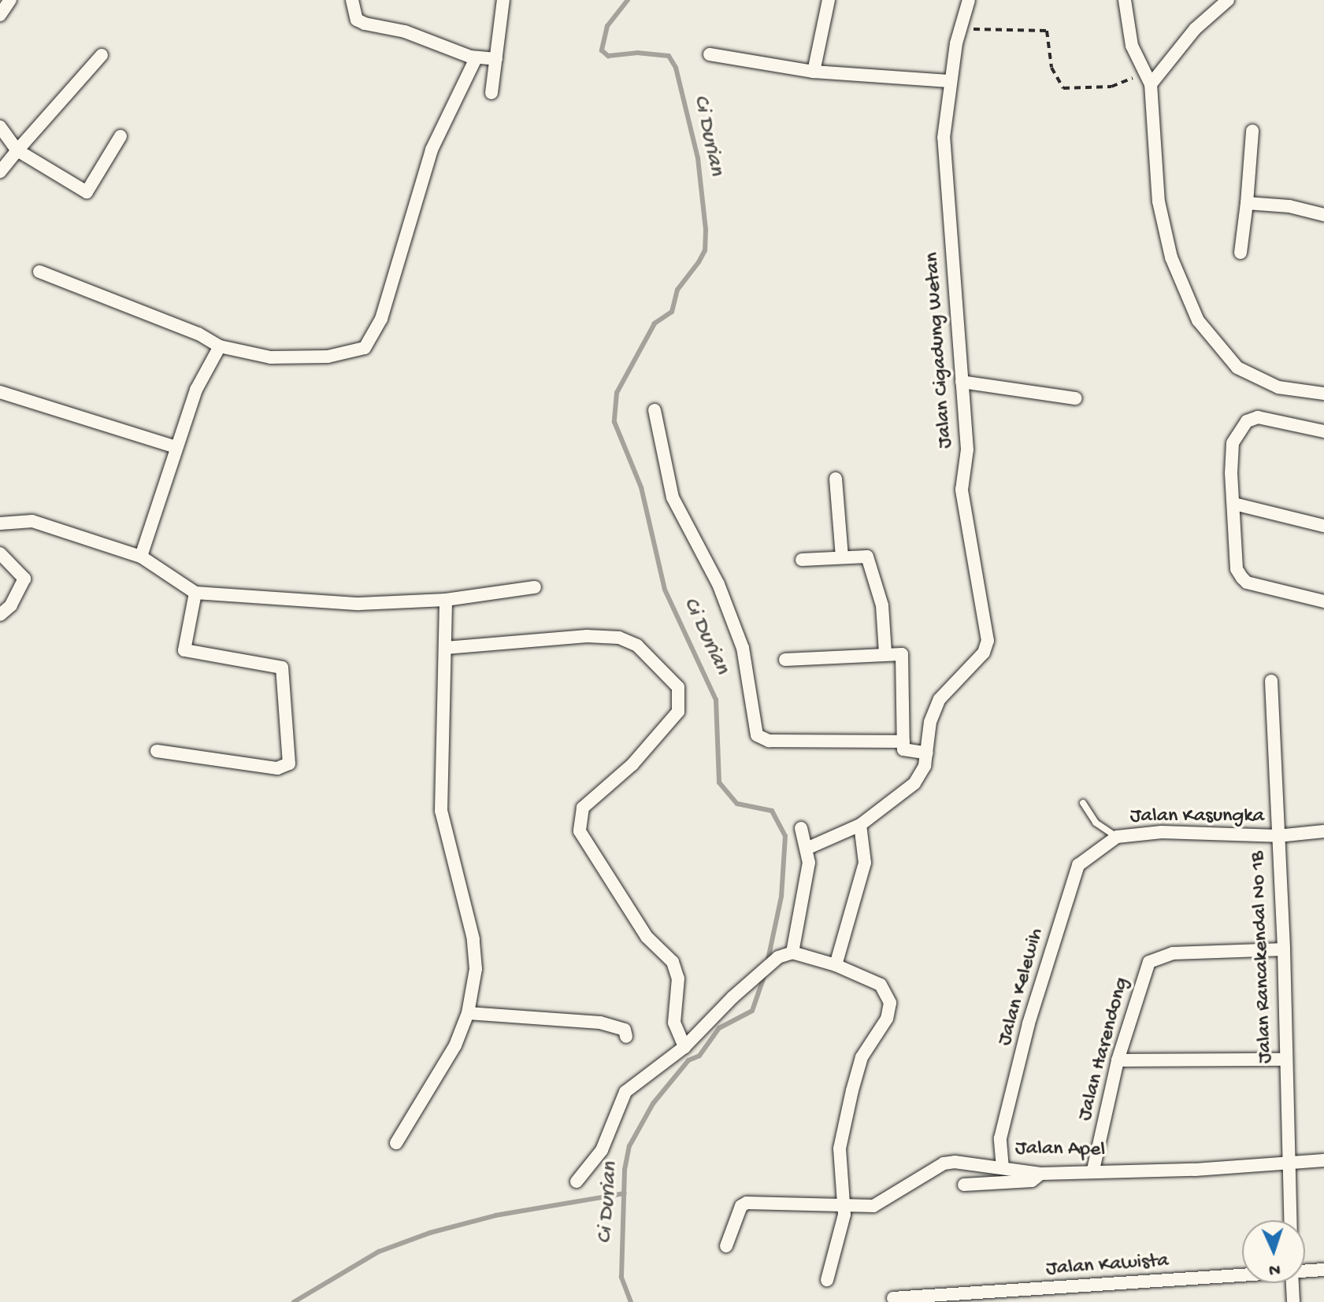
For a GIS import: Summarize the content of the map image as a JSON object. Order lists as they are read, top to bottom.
{
  "streets": {
    "street": [
      "Jalan Cigadung Wetan",
      "Jalan Kasungka",
      "Jalan Rancakendal No 1B",
      "Jalan Kelewih",
      "Jalan Harendong",
      "Jalan Apel",
      "Jalan Kawista"
    ]
  },
  "crossings": [
    ["Jalan Kasungka", "Jalan Rancakendal No 1B"],
    ["Jalan Kasungka", "Jalan Kelewih"],
    ["Jalan Rancakendal No 1B", "Jalan Harendong"],
    ["Jalan Rancakendal No 1B", "Jalan Apel"],
    ["Jalan Kelewih", "Jalan Apel"],
    ["Jalan Harendong", "Jalan Apel"]
  ],
  "water": ["Ci Durian"],
  "north": "bottom"
}
